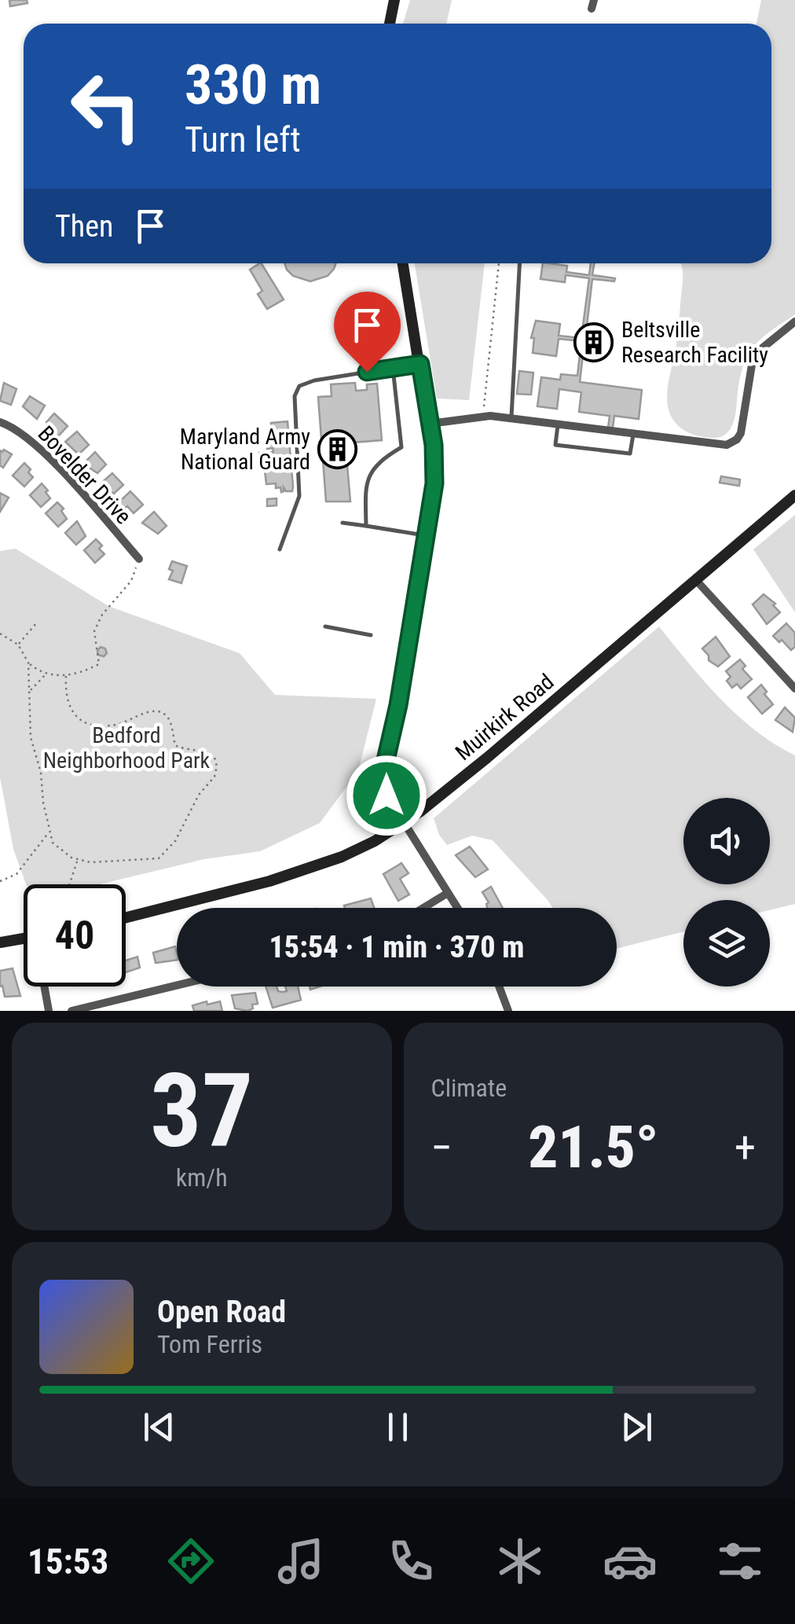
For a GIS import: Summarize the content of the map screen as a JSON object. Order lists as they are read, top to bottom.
{
  "streets": {
    "main road": ["Muirkirk Road"],
    "street": ["Bovelder Drive"]
  },
  "parks": ["Bedford Neighborhood Park"],
  "places": {
    "building": ["Beltsville Research Facility", "Maryland Army National Guard"]
  },
  "page": {
    "turn": ["330 m", "Turn left"],
    "then": "Then",
    "limit": "40",
    "trip": "15:54 · 1 min · 370 m",
    "tile": [
      ["37", "km/h"],
      "Climate"
    ],
    "heat": ["−", "21.5°", "+"],
    "song": ["Open Road", "Tom Ferris"],
    "tabs": "15:53"
  }
}
